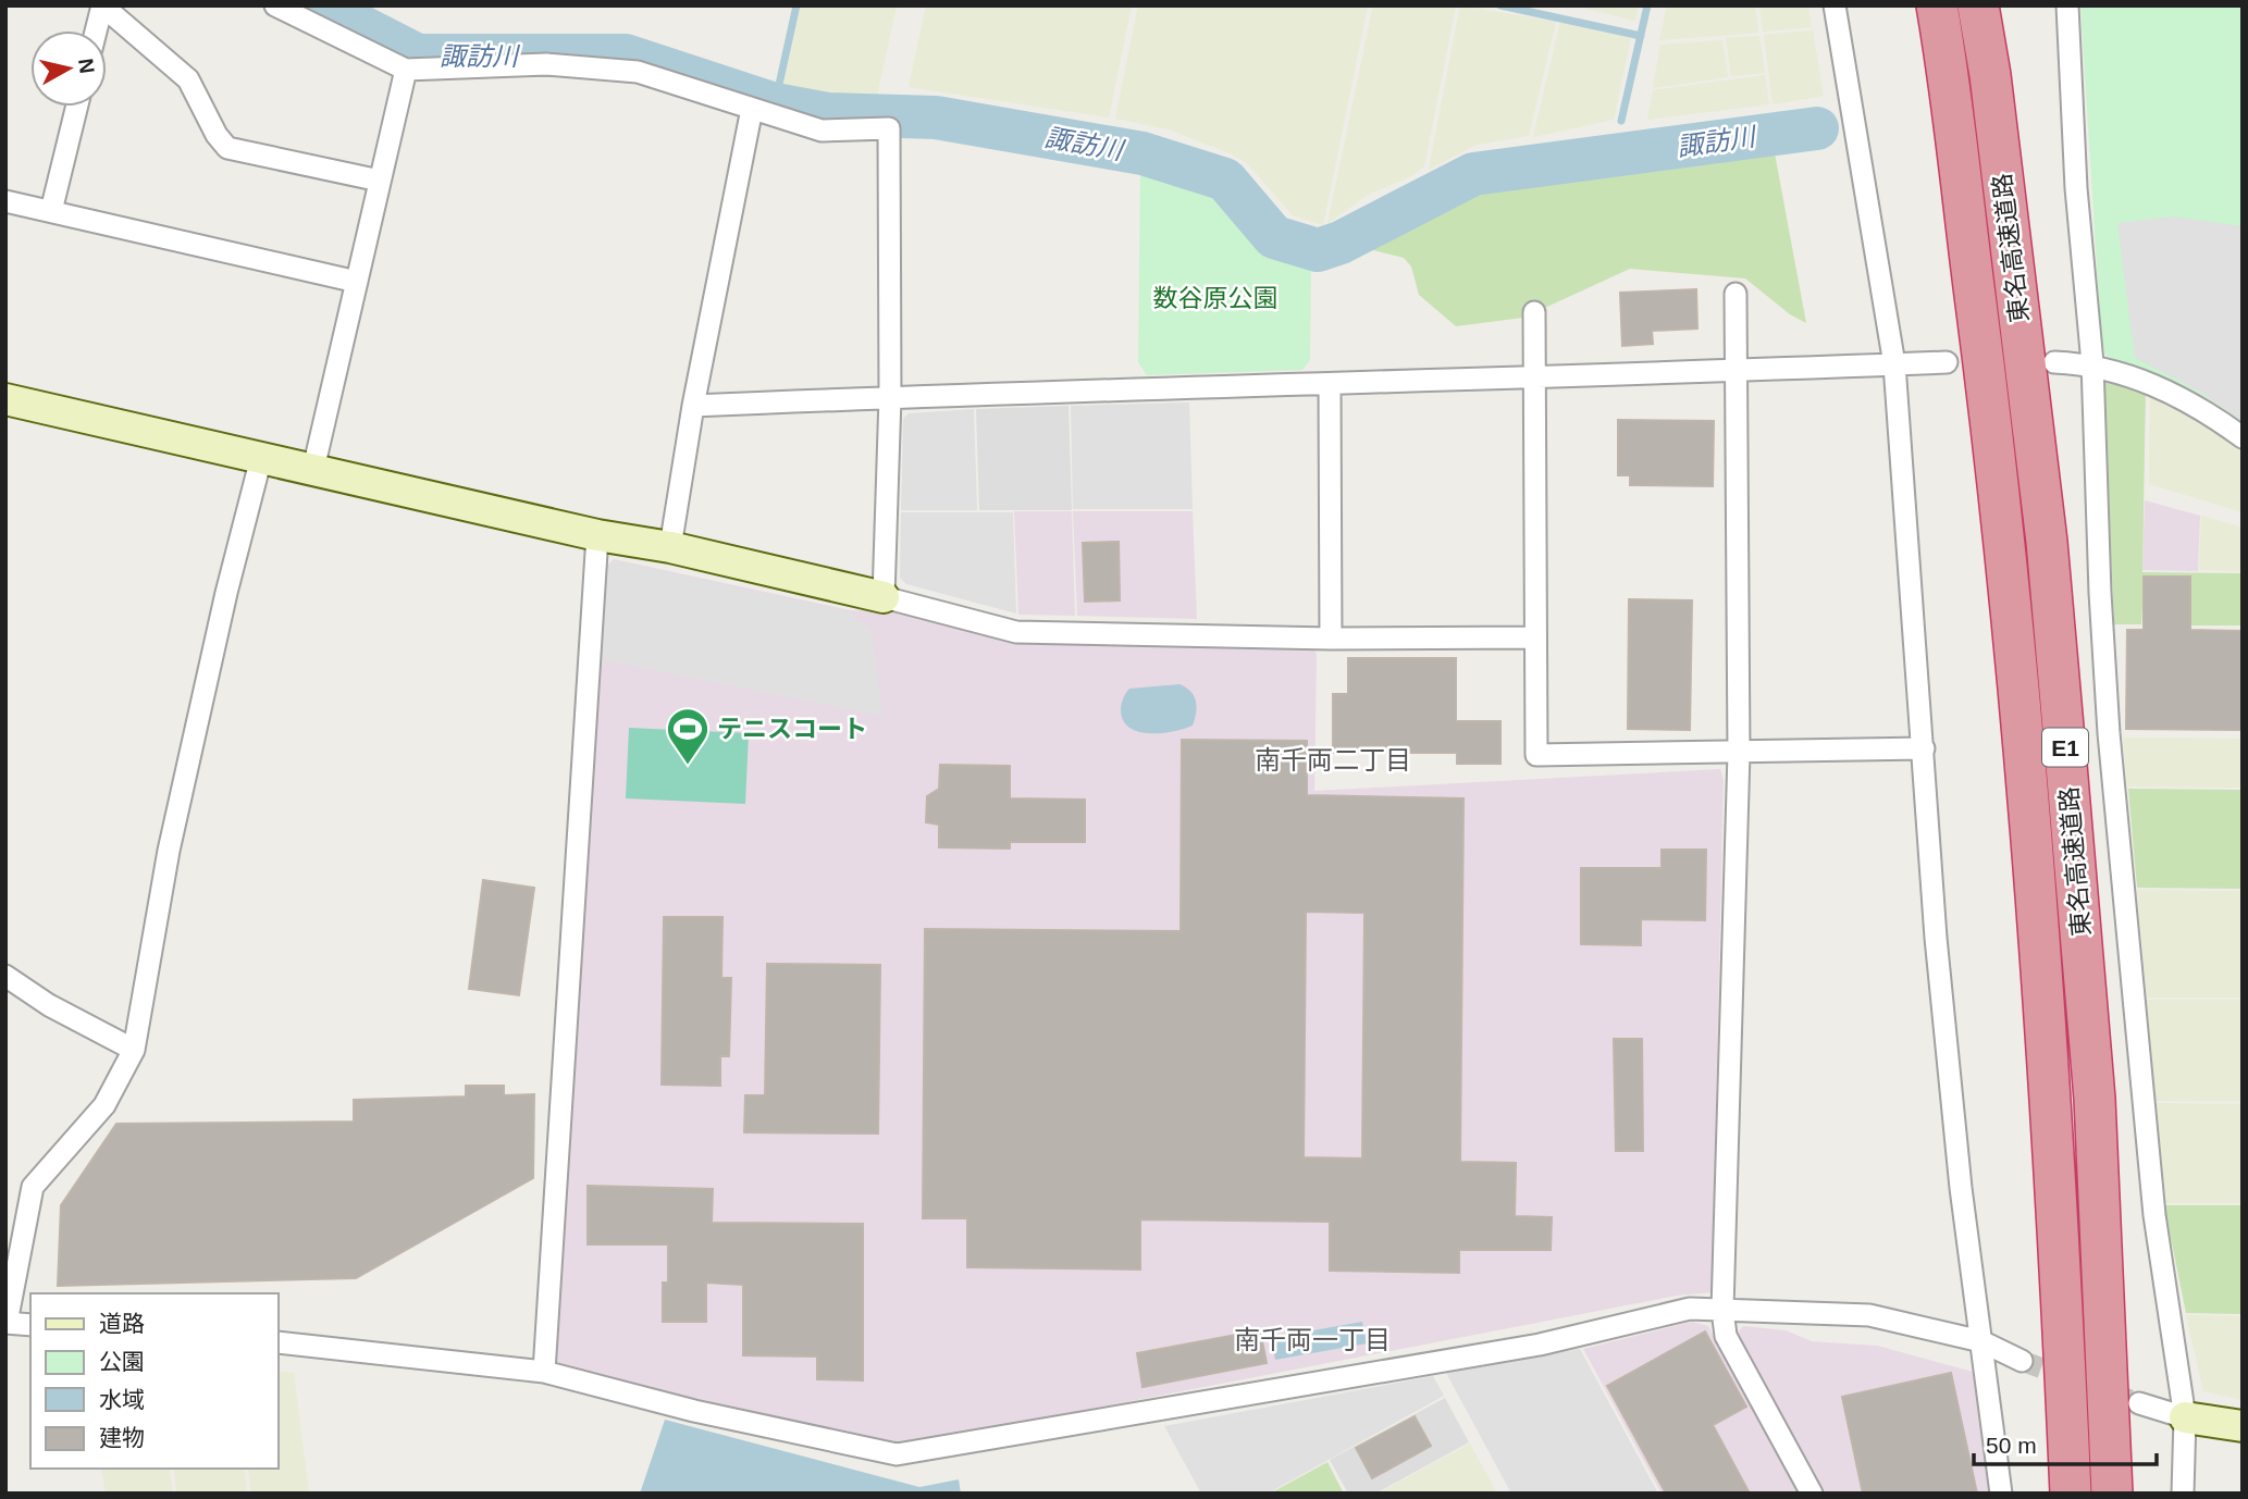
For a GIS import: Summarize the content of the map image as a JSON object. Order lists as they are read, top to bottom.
{
  "streets": {
    "highway": ["東名高速道路", "E1"]
  },
  "districts": ["南千両二丁目", "南千両一丁目"],
  "water": ["諏訪川"],
  "parks": ["数谷原公園"],
  "places": {
    "sports": ["テニスコート"]
  },
  "legend": [
    "道路",
    "公園",
    "水域",
    "建物"
  ],
  "scale_bar": "50 m",
  "north": "right"
}
